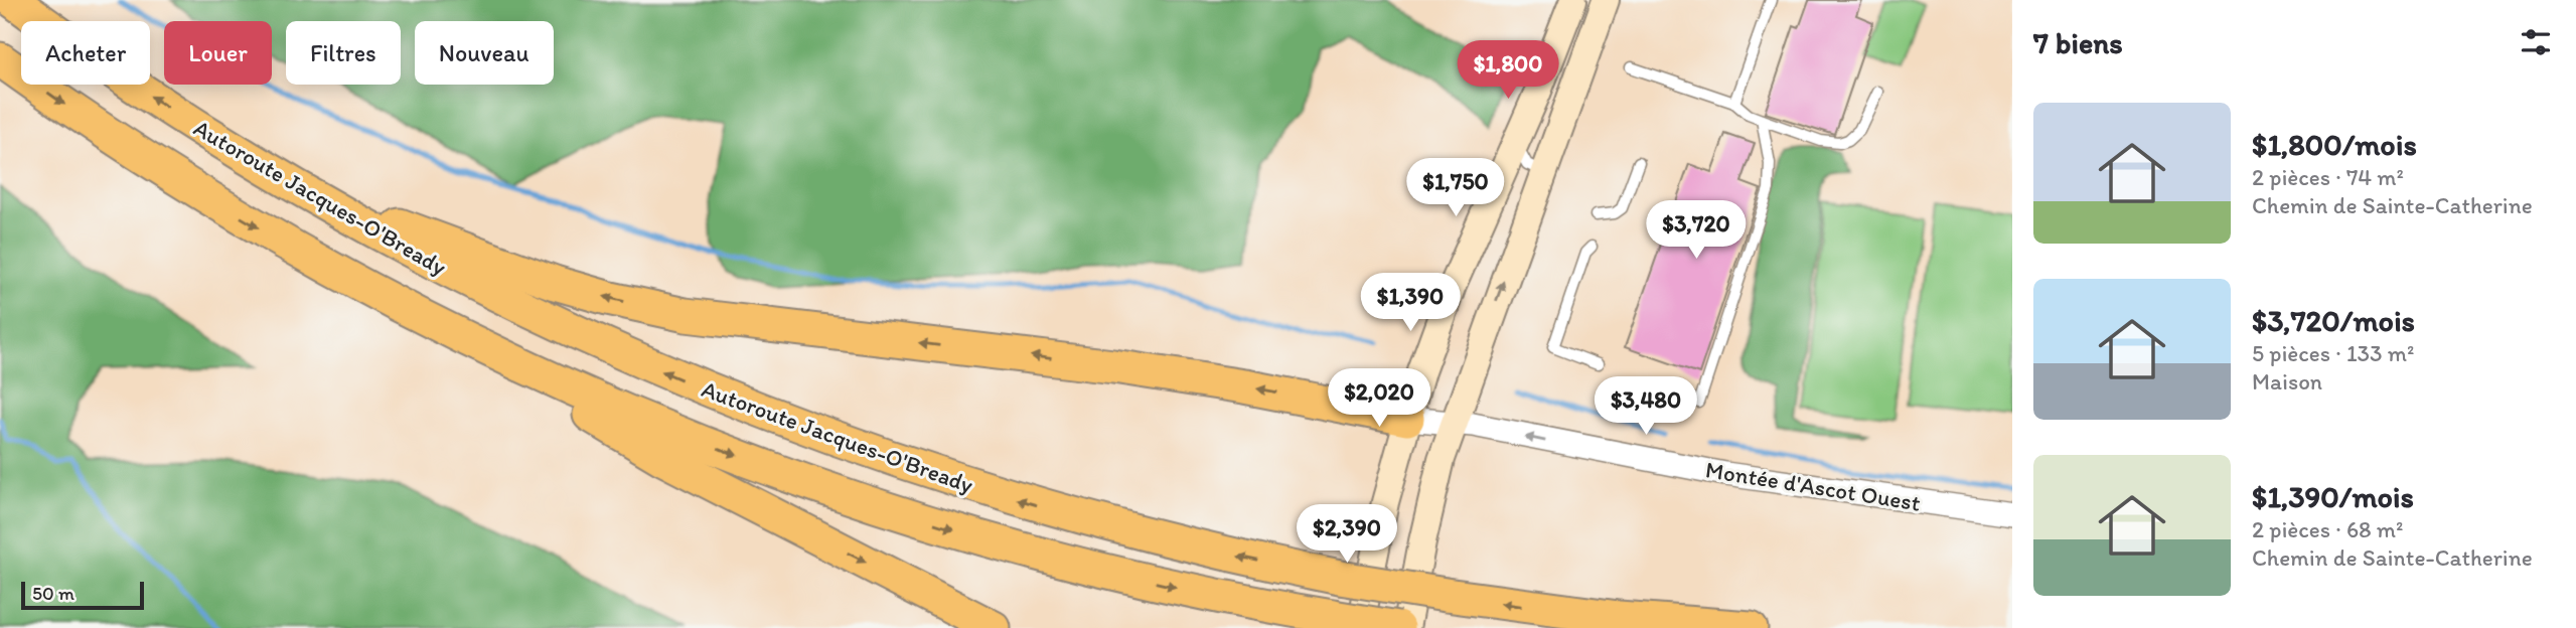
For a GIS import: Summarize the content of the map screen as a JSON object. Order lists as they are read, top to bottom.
{
  "streets": {
    "highway": ["Autoroute Jacques-O'Bready"],
    "street": ["Montée d'Ascot Ouest"]
  },
  "one_way": ["Montée d'Ascot Ouest"],
  "scale_bar": "50 m",
  "page": {
    "heading": "7 biens",
    "chip": [
      "Acheter",
      "Louer",
      "Filtres",
      "Nouveau"
    ],
    "price": [
      "$1,800",
      "$1,750",
      "$3,720",
      "$1,390",
      "$2,020",
      "$3,480",
      "$2,390"
    ],
    "list": [
      {
        "name": "$1,800/mois",
        "note": "2 pièces · 74 m² · Chemin de Sainte-Catherine"
      },
      {
        "name": "$3,720/mois",
        "note": "5 pièces · 133 m² · Maison"
      },
      {
        "name": "$1,390/mois",
        "note": "2 pièces · 68 m² · Chemin de Sainte-Catherine"
      }
    ],
    "scale": "50 m"
  }
}
